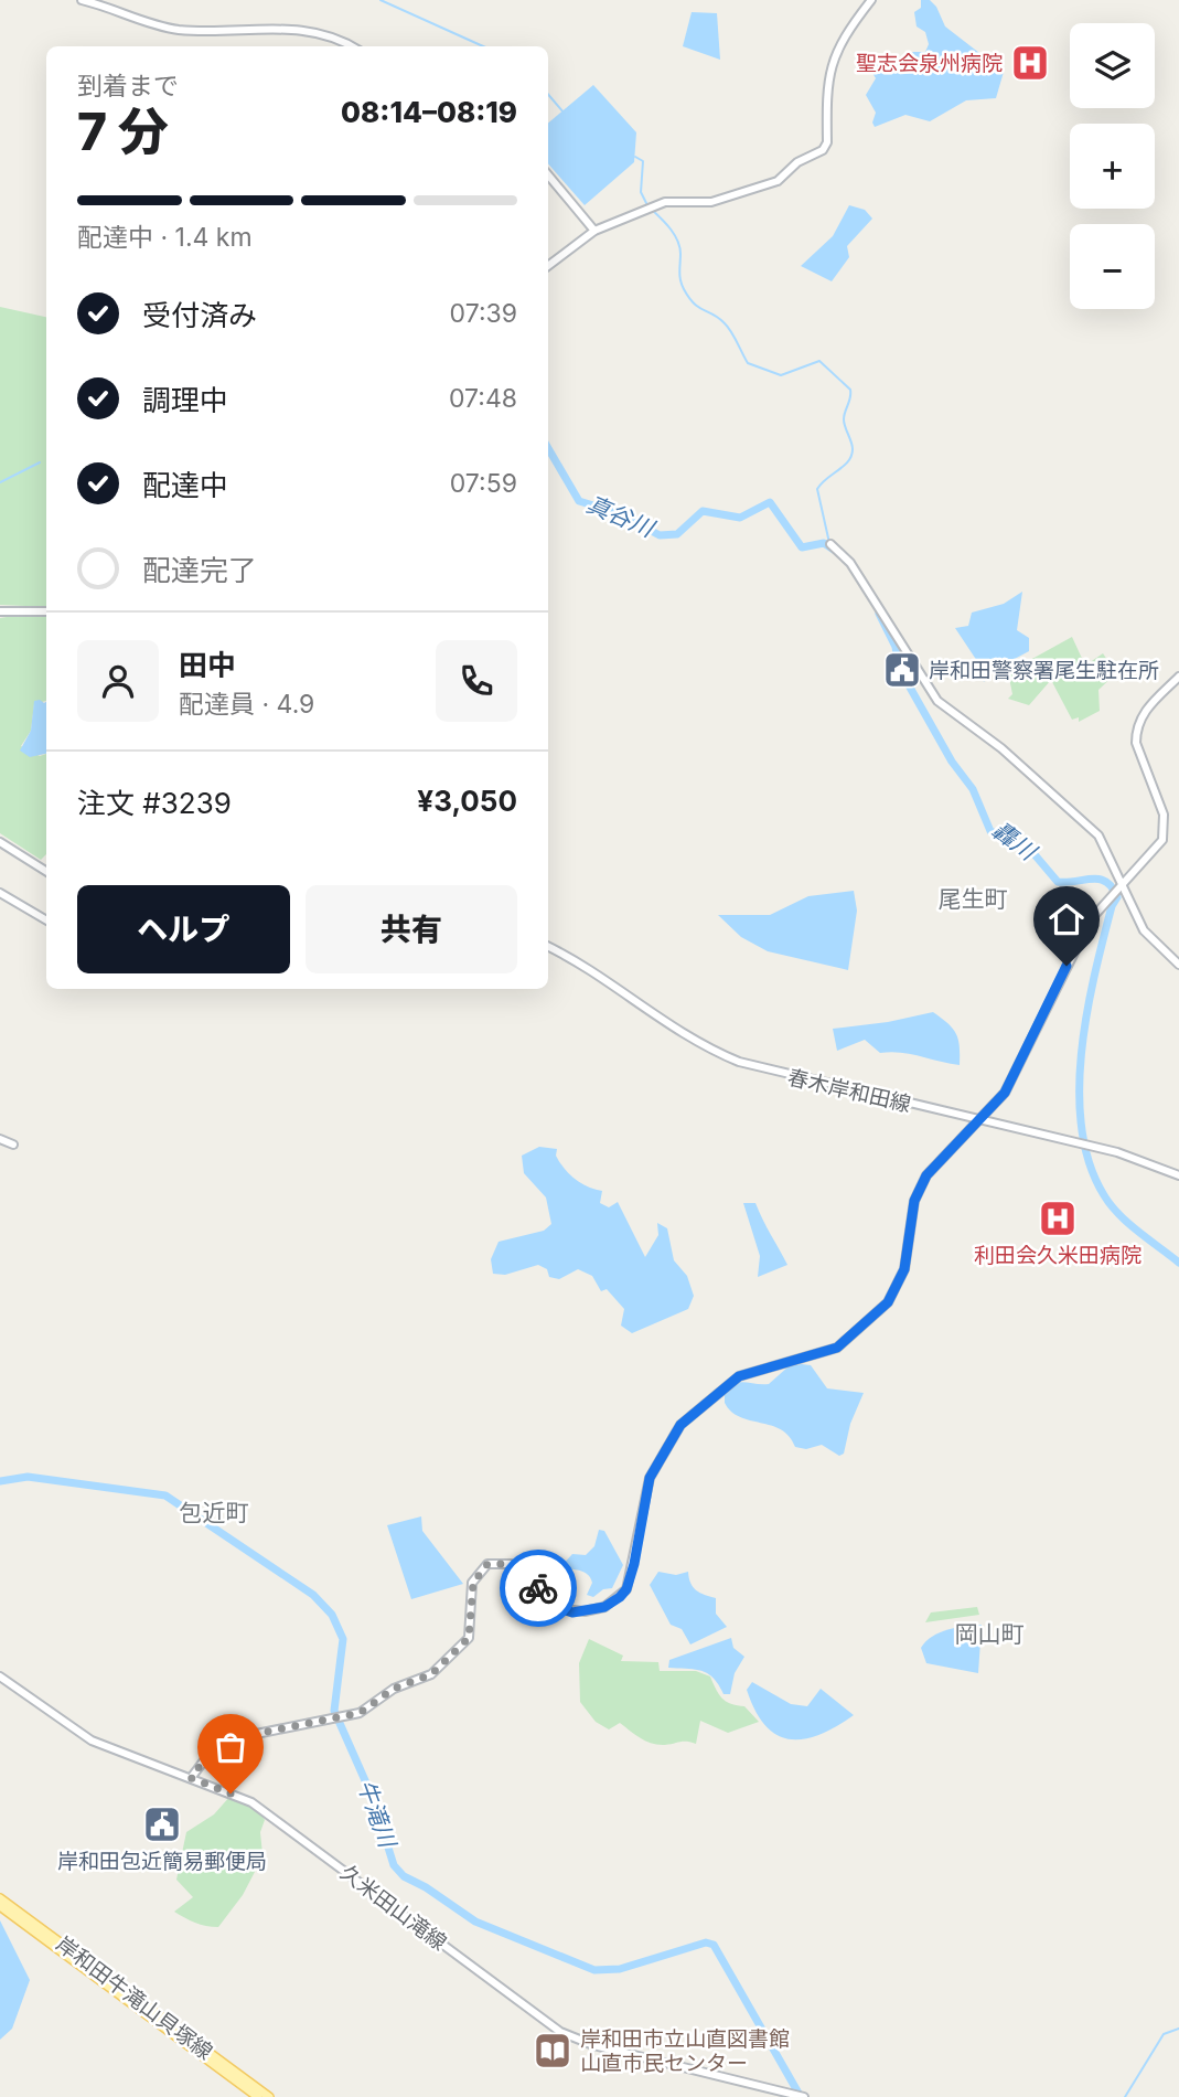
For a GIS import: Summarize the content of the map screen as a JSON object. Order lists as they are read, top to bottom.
{
  "streets": {
    "main road": ["岸和田牛滝山貝塚線"],
    "street": ["春木岸和田線", "久米田山滝線"]
  },
  "districts": ["尾生町", "包近町", "岡山町"],
  "water": ["真谷川", "轟川", "牛滝川"],
  "places": {
    "hospital": ["聖志会泉州病院", "利田会久米田病院"],
    "public building": ["岸和田警察署尾生駐在所", "岸和田包近簡易郵便局"],
    "library": ["岸和田市立山直図書館 山直市民センター"]
  },
  "page": {
    "map_buttons": ["+", "−"],
    "heading": ["7 分", "到着まで", "08:14–08:19"],
    "panel": [
      "田中",
      "配達員 · 4.9",
      "注文 #3239",
      "¥3,050"
    ],
    "bar": "配達中 · 1.4 km",
    "list": [
      ["受付済み", "07:39"],
      ["調理中", "07:48"],
      ["配達中", "07:59"],
      "配達完了"
    ],
    "buttons": ["ヘルプ", "共有"]
  }
}
